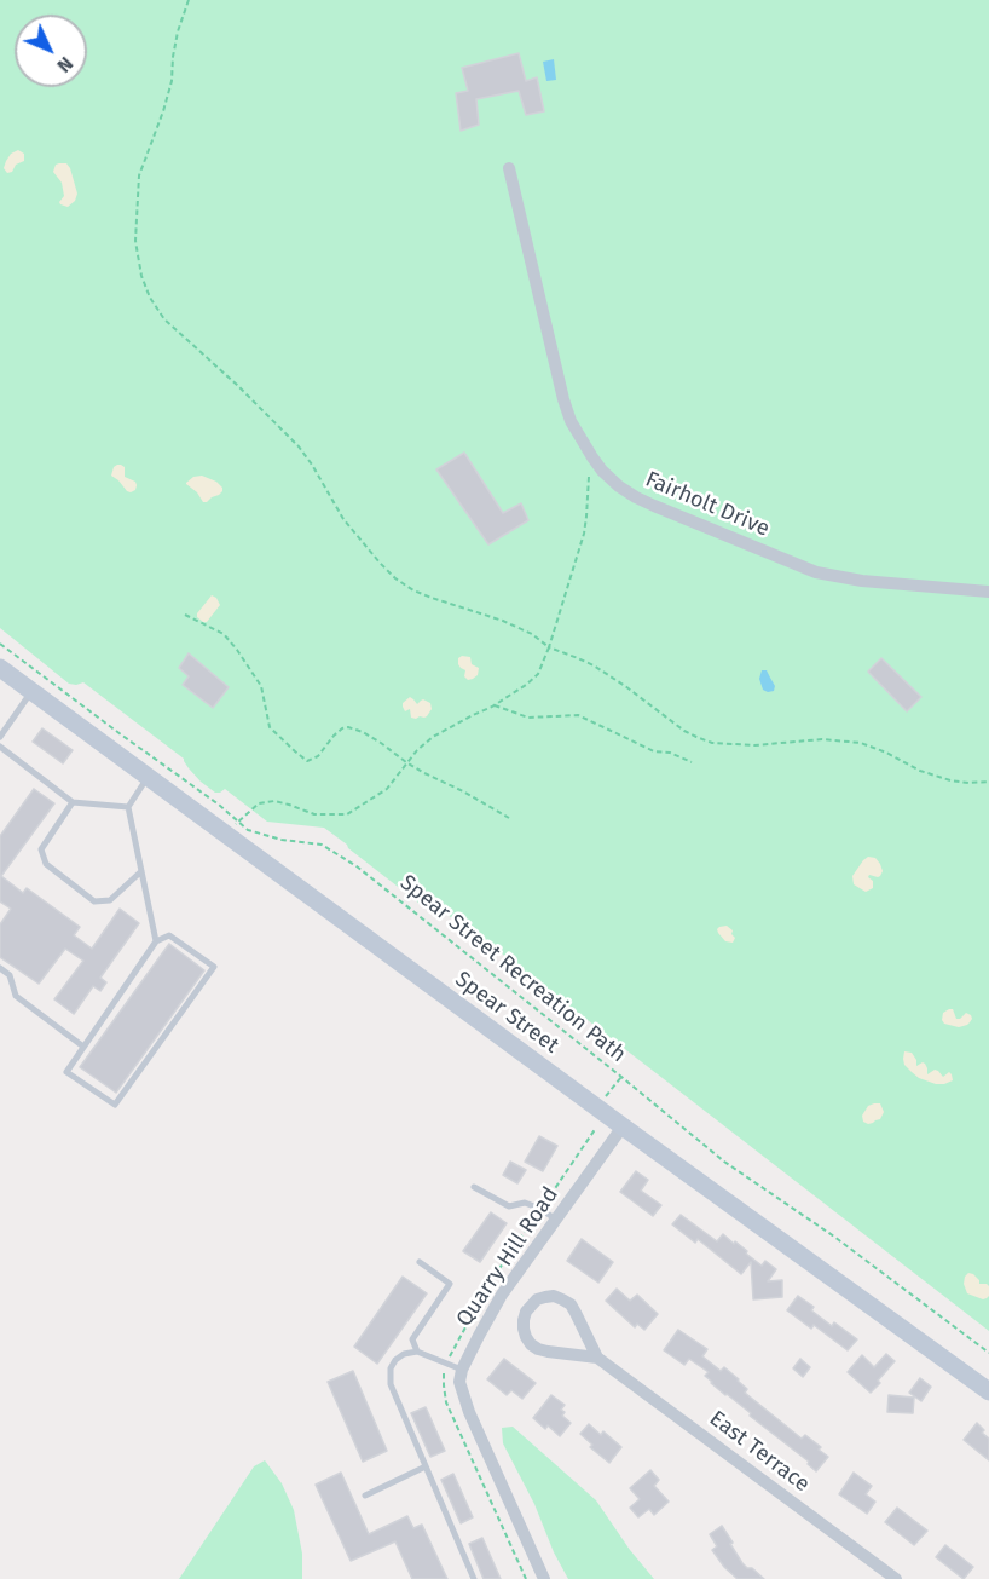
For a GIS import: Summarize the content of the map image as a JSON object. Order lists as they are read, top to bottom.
{
  "streets": {
    "main road": ["Spear Street"],
    "street": ["Fairholt Drive", "Quarry Hill Road", "East Terrace"],
    "path": ["Spear Street Recreation Path"]
  },
  "crossings": [
    ["Spear Street Recreation Path", "Spear Street"],
    ["Spear Street", "Quarry Hill Road"]
  ],
  "north": "bottom right"
}
